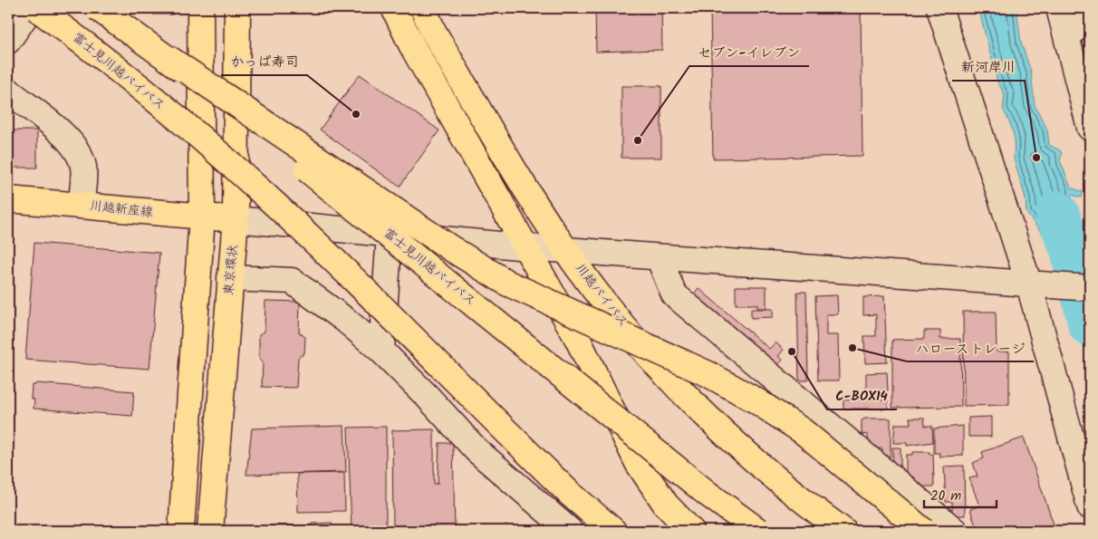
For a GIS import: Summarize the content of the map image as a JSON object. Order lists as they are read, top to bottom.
{
  "streets": {
    "main road": [
      "富士見川越バイパス",
      "川越新座線",
      "東京環状",
      "川越バイパス"
    ]
  },
  "crossings": [
    ["川越新座線", "東京環状"]
  ],
  "places": [
    "かっぱ寿司",
    "セブン-イレブン",
    "新河岸川",
    "ハローストレージ",
    "C-BOX14"
  ],
  "scale_bar": "20 m"
}
